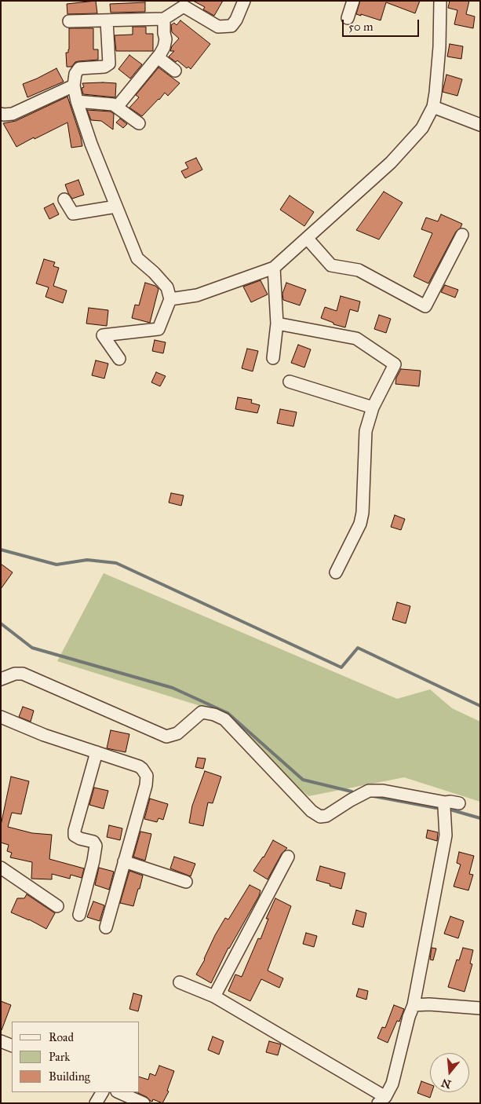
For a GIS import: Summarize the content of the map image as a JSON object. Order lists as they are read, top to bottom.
{
  "legend": ["Road", "Park", "Building"],
  "scale_bar": "50 m",
  "north": "bottom"
}
